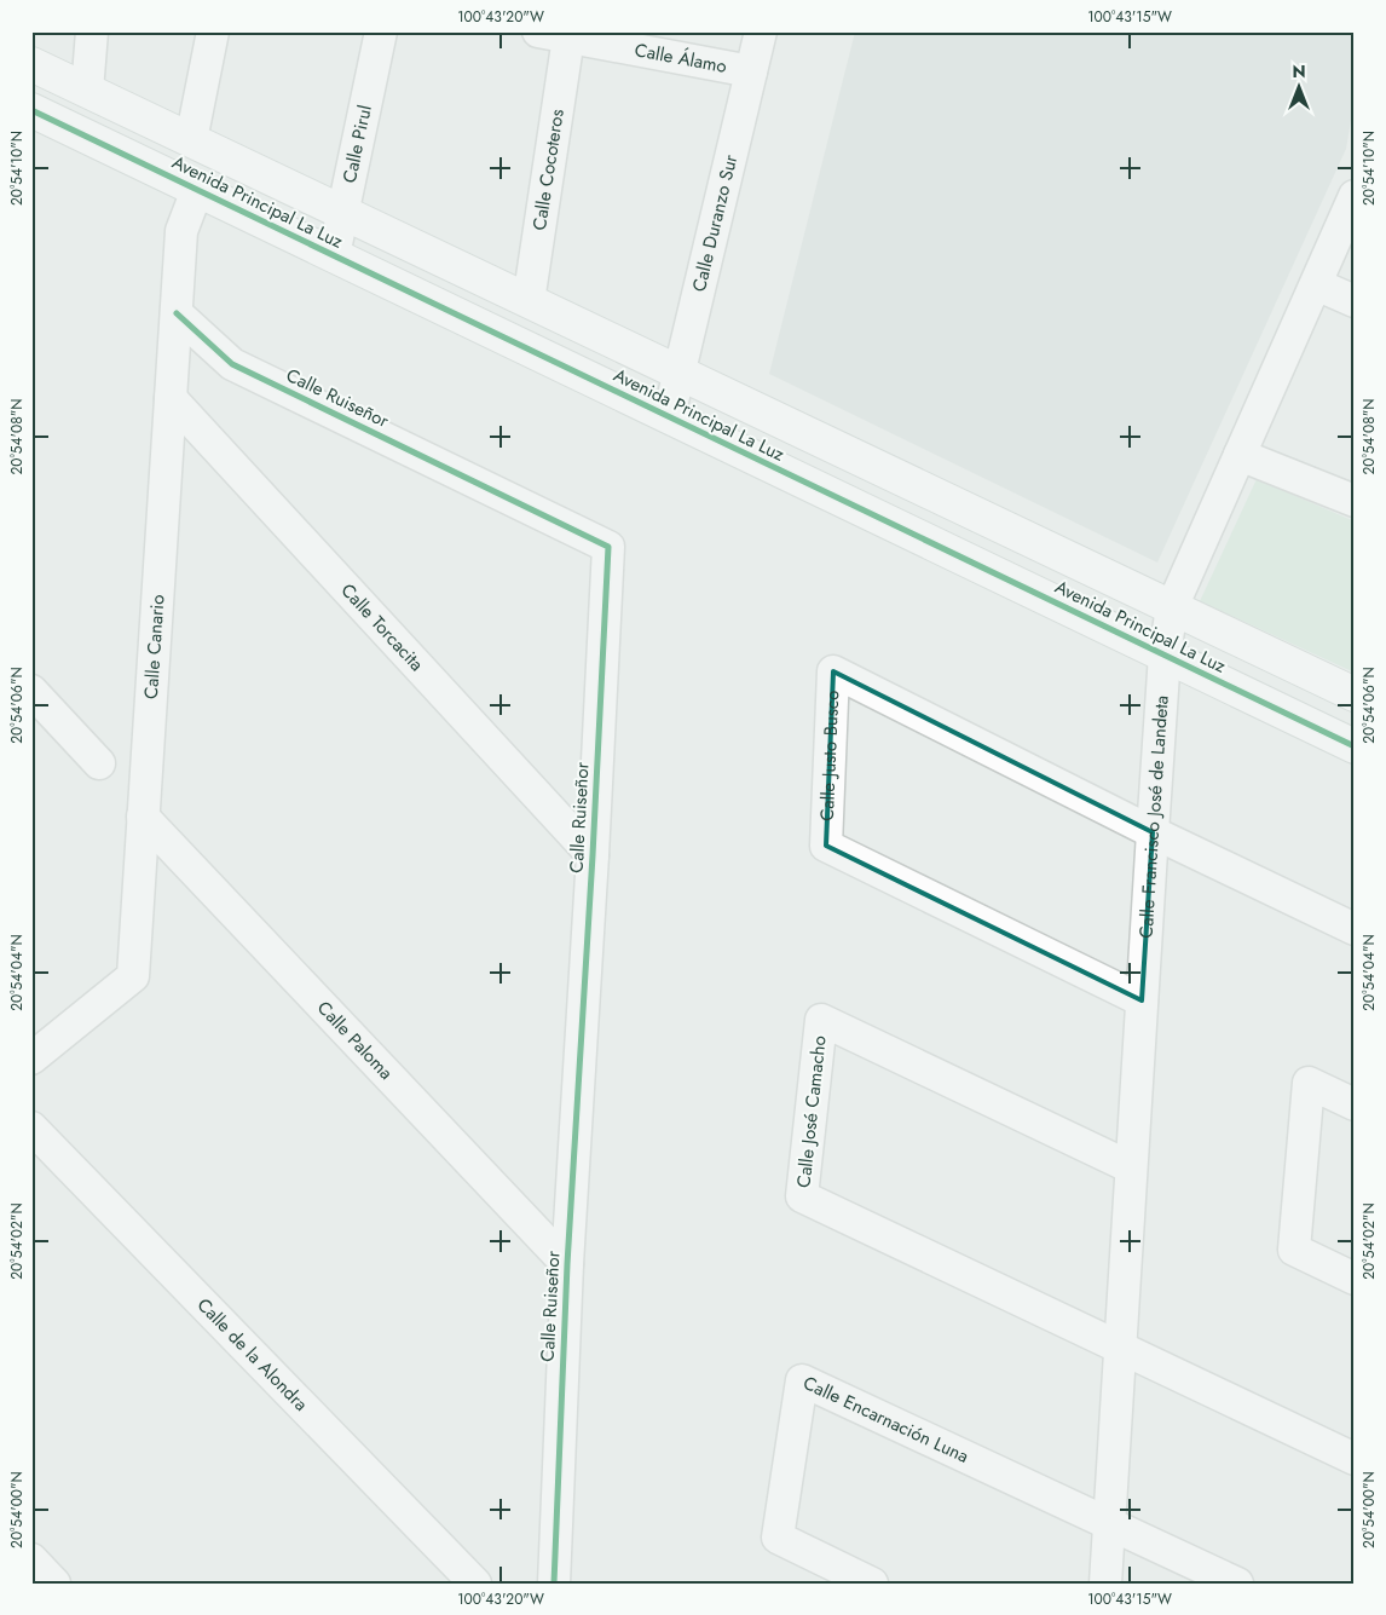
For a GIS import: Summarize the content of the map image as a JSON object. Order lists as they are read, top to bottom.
{
  "streets": {
    "street": [
      "Calle Álamo",
      "Calle Pirul",
      "Calle Cocoteros",
      "Avenida Principal La Luz",
      "Calle Duranzo Sur",
      "Calle Ruiseñor",
      "Calle Torcacita",
      "Calle Canario",
      "Calle Justo Busco",
      "Calle Francisco José de Landeta",
      "Calle Paloma",
      "Calle José Camacho",
      "Calle de la Alondra",
      "Calle Encarnación Luna"
    ]
  },
  "crossings": [
    ["Calle Álamo", "Calle Cocoteros"],
    ["Calle Álamo", "Calle Duranzo Sur"],
    ["Calle Pirul", "Avenida Principal La Luz"],
    ["Calle Cocoteros", "Avenida Principal La Luz"],
    ["Avenida Principal La Luz", "Calle Duranzo Sur"],
    ["Avenida Principal La Luz", "Calle Canario"],
    ["Avenida Principal La Luz", "Calle Francisco José de Landeta"],
    ["Calle Ruiseñor", "Calle Torcacita"],
    ["Calle Ruiseñor", "Calle Canario"],
    ["Calle Ruiseñor", "Calle Paloma"],
    ["Calle Torcacita", "Calle Canario"],
    ["Calle Canario", "Calle Paloma"],
    ["Calle Justo Busco", "Calle Francisco José de Landeta"],
    ["Calle Francisco José de Landeta", "Calle José Camacho"],
    ["Calle Francisco José de Landeta", "Calle Encarnación Luna"]
  ],
  "north": "top",
  "coordinates": [
    "100°43'20\"W",
    "100°43'15\"W",
    "20°54'10\"N",
    "20°54'08\"N",
    "20°54'06\"N",
    "20°54'04\"N",
    "20°54'02\"N",
    "20°54'00\"N"
  ]
}
